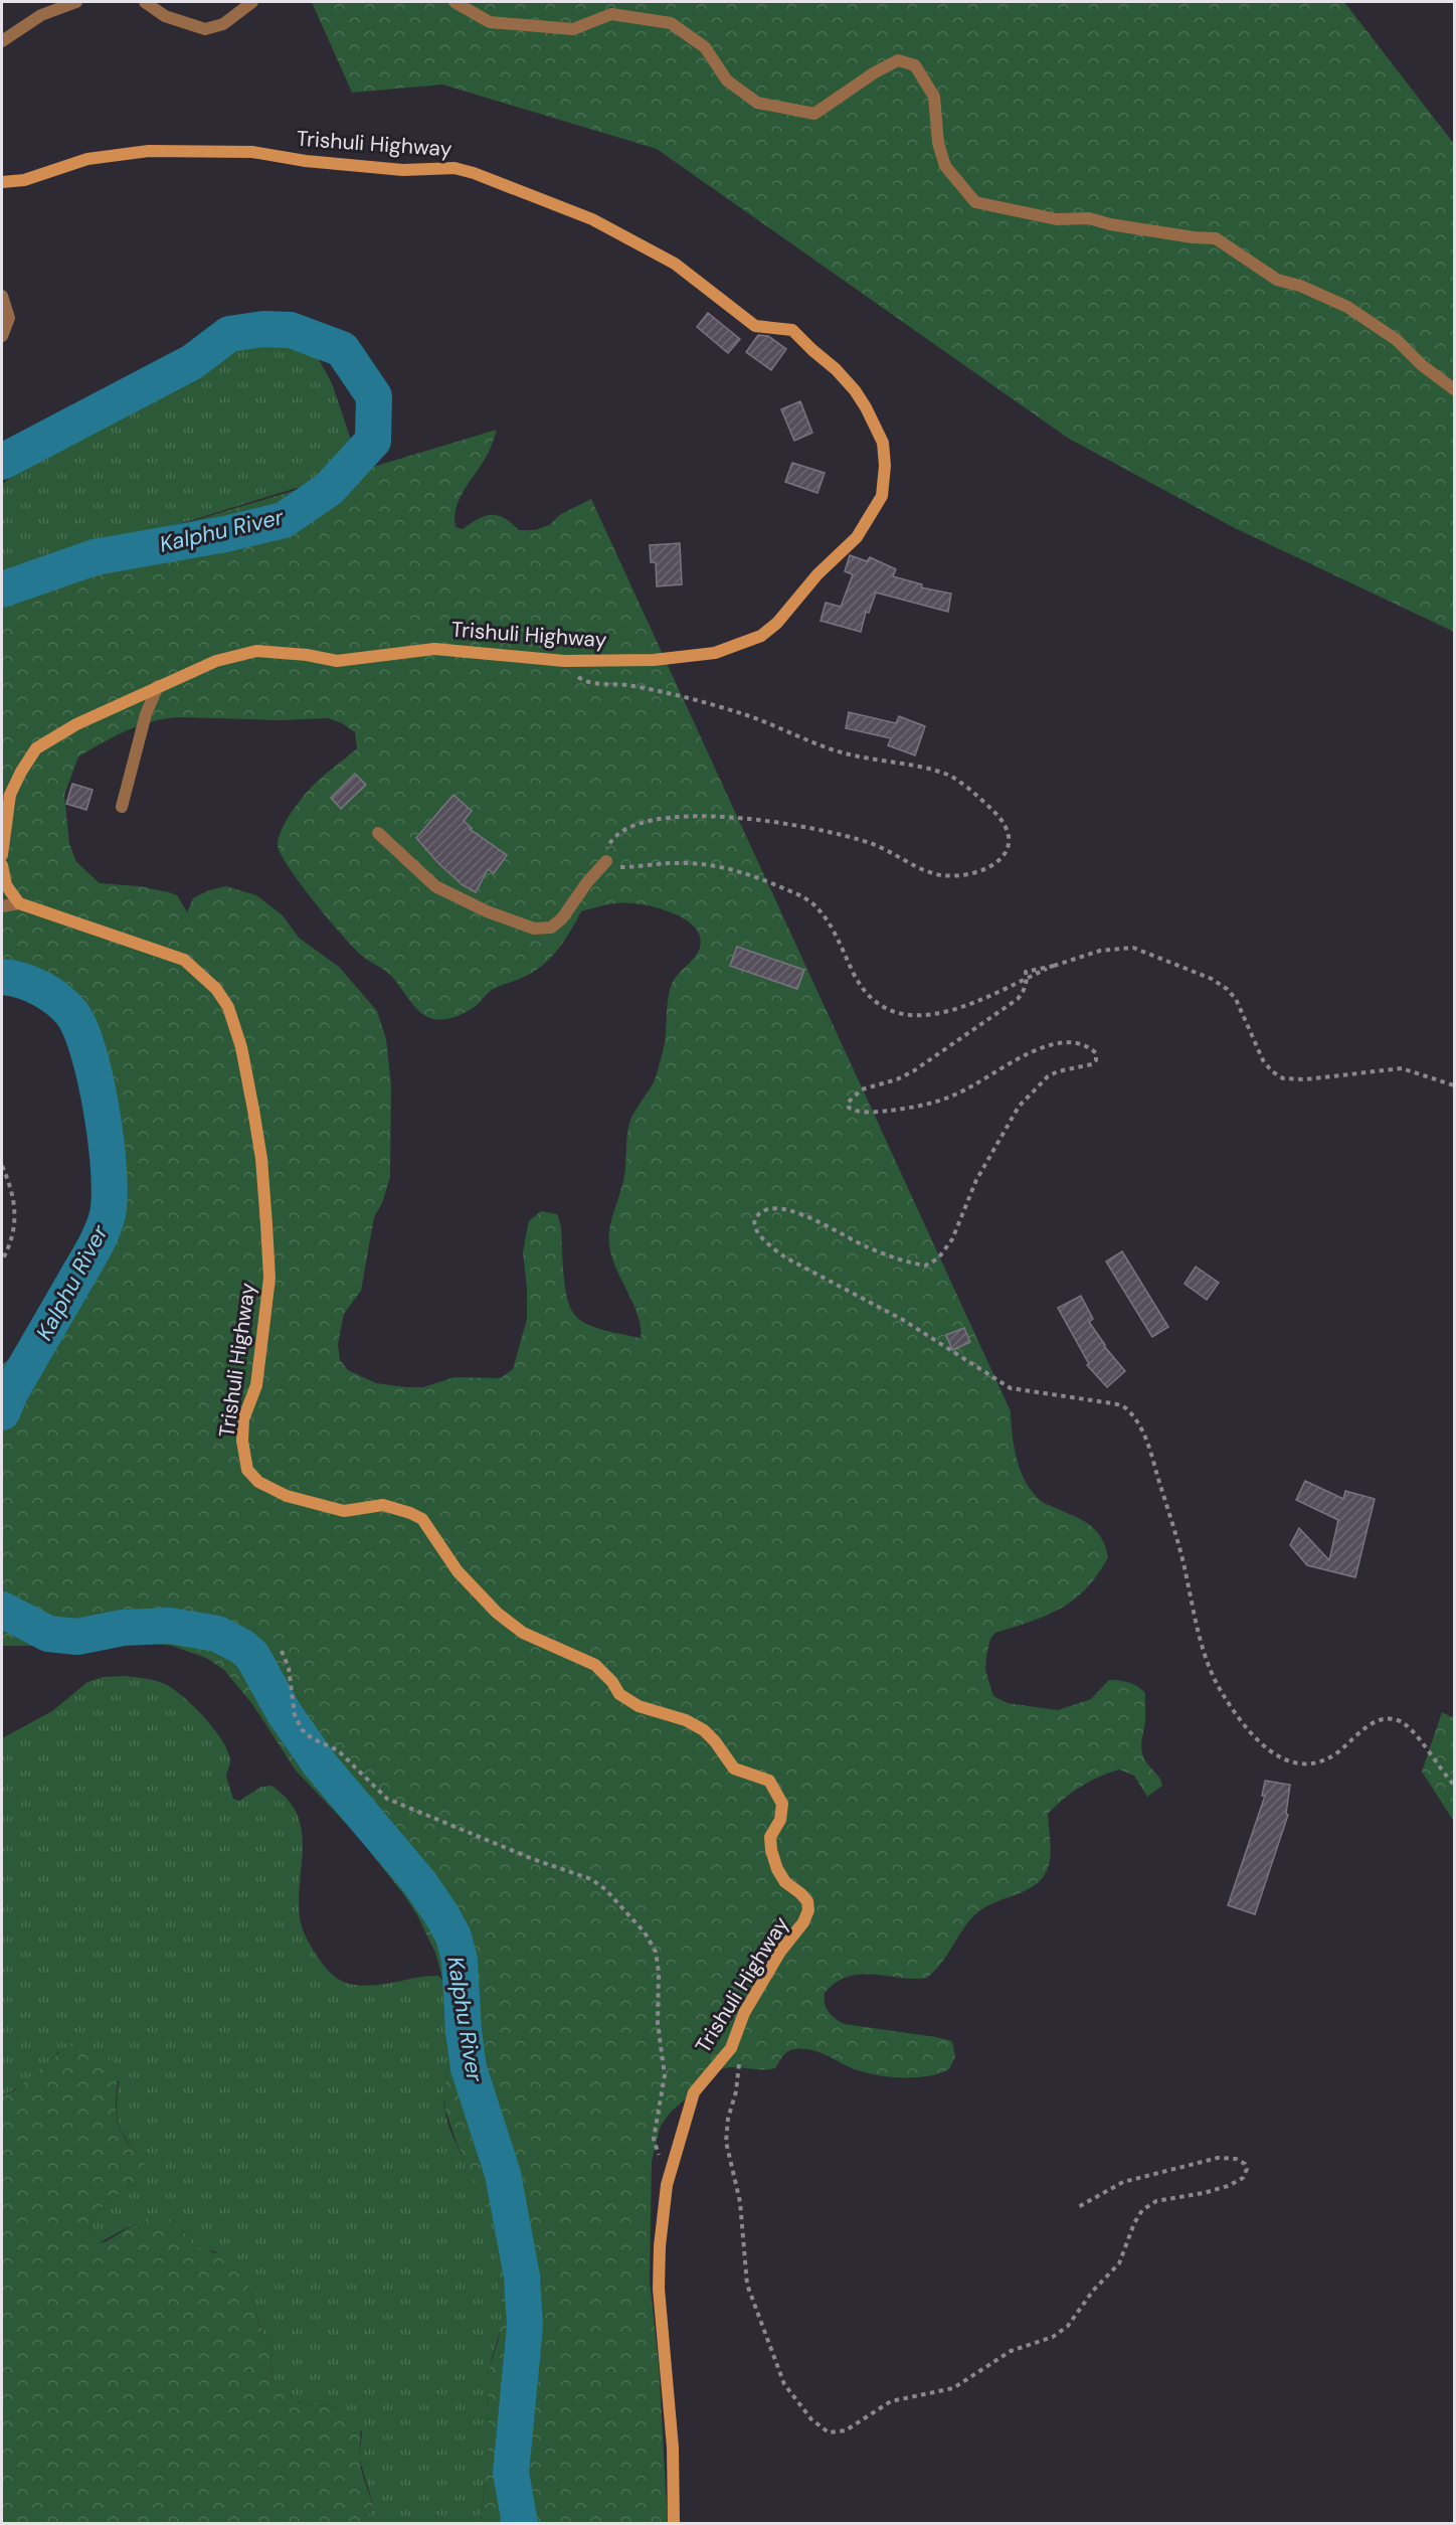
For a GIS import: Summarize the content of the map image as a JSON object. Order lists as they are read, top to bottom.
{
  "streets": {
    "street": ["Trishuli Highway"]
  },
  "water": ["Kalphu River"]
}
